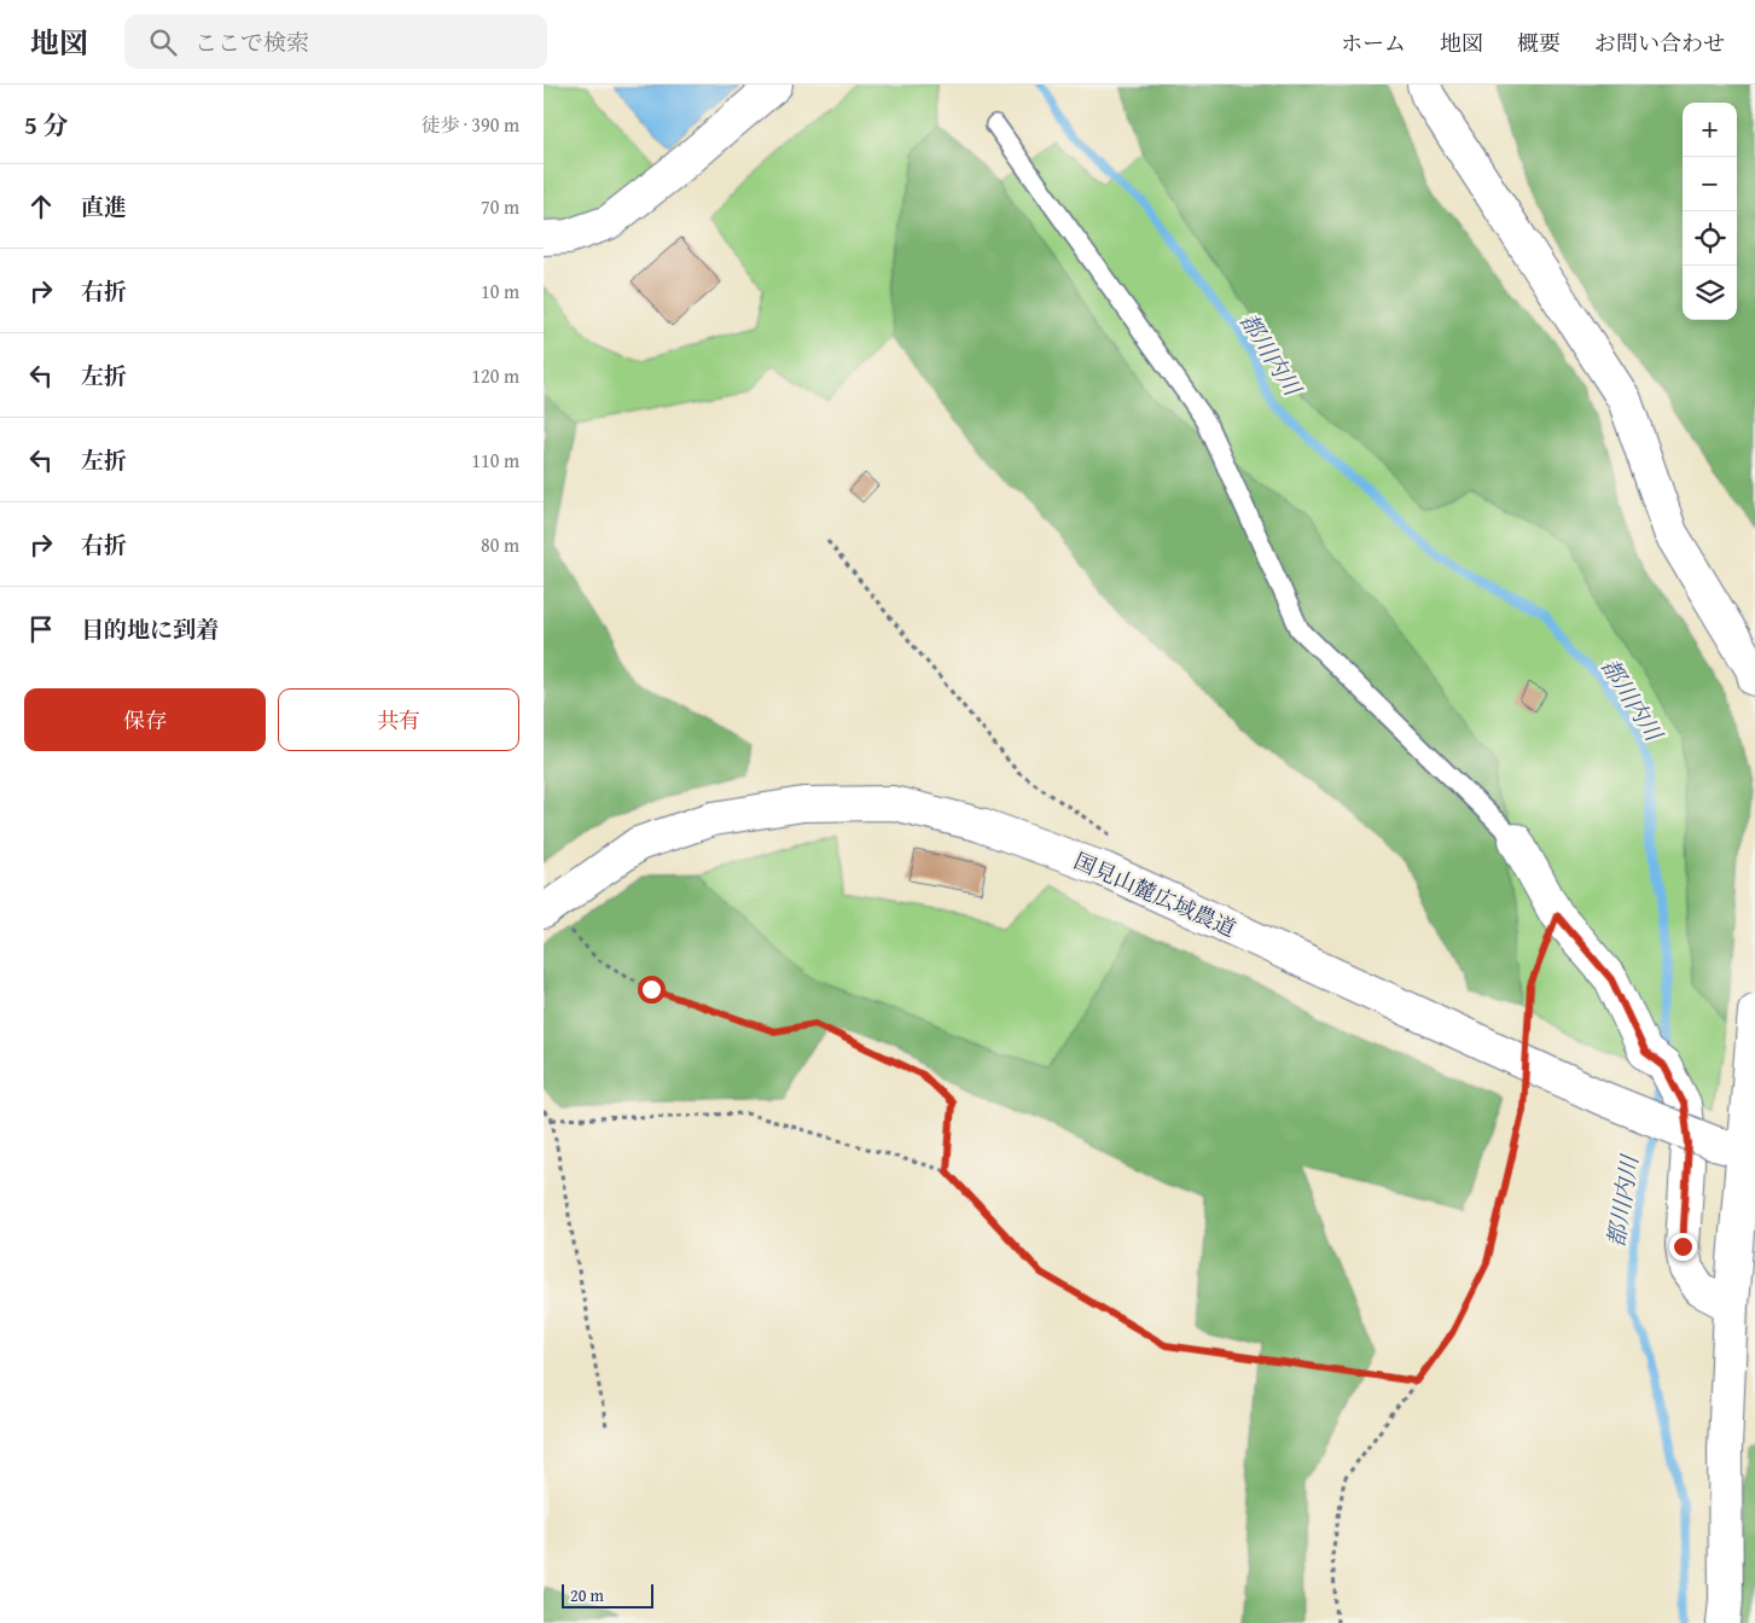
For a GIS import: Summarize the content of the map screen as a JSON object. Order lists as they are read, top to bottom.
{
  "streets": {
    "street": ["国見山麓広域農道"]
  },
  "water": ["都川内川"],
  "scale_bar": "20 m",
  "page": {
    "header": "地図",
    "search": "ここで検索",
    "nav": [
      "ホーム",
      "地図",
      "概要",
      "お問い合わせ"
    ],
    "heading": ["5 分", "徒歩 · 390 m"],
    "map_buttons": ["+", "−"],
    "list": [
      ["直進", "70 m"],
      ["右折", "10 m"],
      ["左折", "120 m"],
      ["左折", "110 m"],
      ["右折", "80 m"],
      "目的地に到着"
    ],
    "buttons": ["保存", "共有"],
    "scale": "20 m"
  }
}
